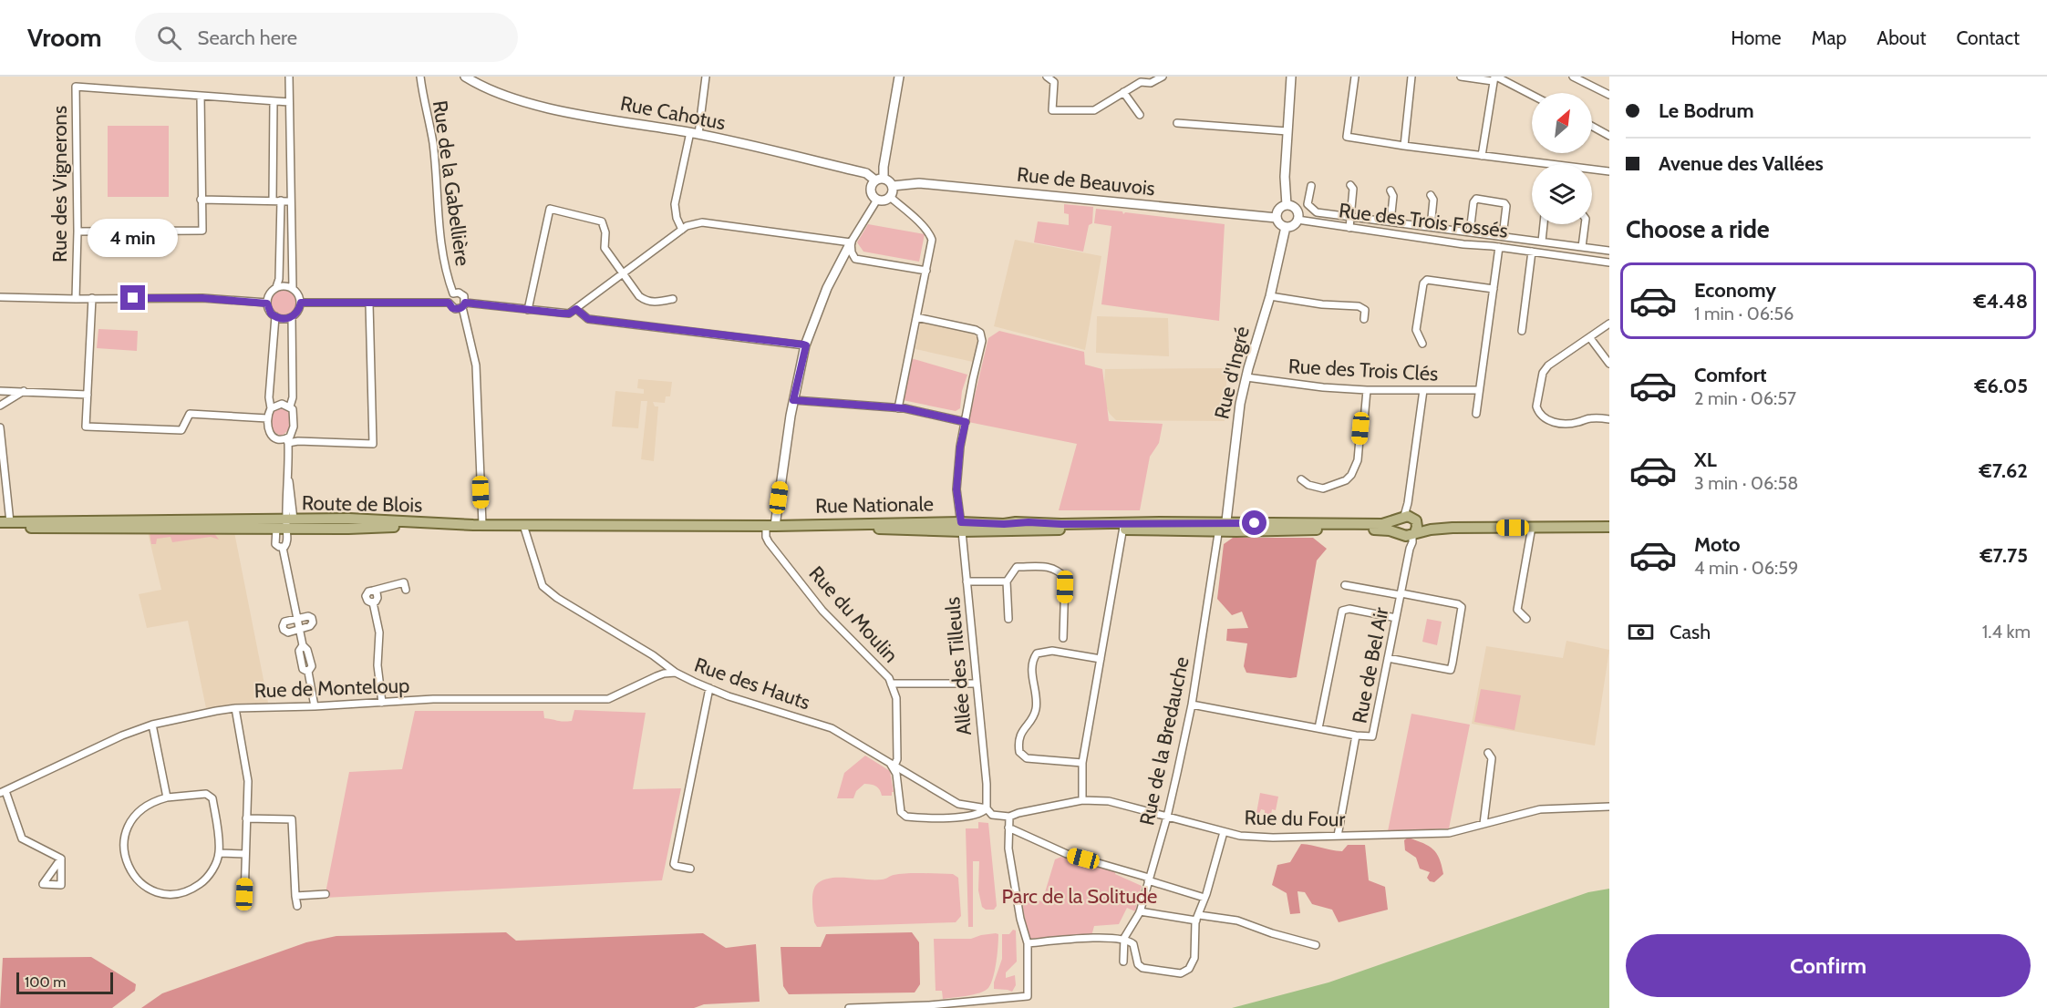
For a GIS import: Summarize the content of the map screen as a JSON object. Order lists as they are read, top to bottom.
{
  "streets": {
    "main road": ["Route de Blois", "Rue Nationale"],
    "street": [
      "Rue Cahotus",
      "Rue de Beauvois",
      "Rue de la Gabellière",
      "Rue des Vignerons",
      "Rue des Trois Fossés",
      "Rue des Trois Clés",
      "Rue d'Ingré",
      "Rue du Moulin",
      "Rue de Bel Air",
      "Allée des Tilleuls",
      "Rue des Hauts",
      "Rue de Monteloup",
      "Rue de la Bredauche",
      "Rue du Four"
    ]
  },
  "crossings": [
    ["Rue Cahotus", "Rue de Beauvois"],
    ["Rue de Beauvois", "Rue des Trois Fossés"],
    ["Rue de Beauvois", "Rue d'Ingré"],
    ["Rue des Trois Fossés", "Rue d'Ingré"],
    ["Rue des Trois Clés", "Rue d'Ingré"],
    ["Rue d'Ingré", "Rue Nationale"],
    ["Rue d'Ingré", "Rue de la Bredauche"],
    ["Route de Blois", "Rue Nationale"],
    ["Rue Nationale", "Rue du Moulin"],
    ["Rue Nationale", "Allée des Tilleuls"],
    ["Rue Nationale", "Rue des Hauts"],
    ["Rue Nationale", "Rue de la Bredauche"],
    ["Rue du Moulin", "Rue des Hauts"],
    ["Rue de Bel Air", "Rue de la Bredauche"],
    ["Allée des Tilleuls", "Rue des Hauts"],
    ["Rue des Hauts", "Rue de Monteloup"],
    ["Rue de la Bredauche", "Rue du Four"]
  ],
  "parks": ["Parc de la Solitude"],
  "scale_bar": "100 m",
  "north": "top right",
  "page": {
    "header": "Vroom",
    "search": "Search here",
    "nav": [
      "Home",
      "Map",
      "About",
      "Contact"
    ],
    "banner": ["Le Bodrum", "Avenue des Vallées"],
    "heading": "Choose a ride",
    "bubble": "4 min",
    "list": [
      {
        "name": "Economy",
        "note": "1 min · 06:56",
        "value": "€4.48"
      },
      {
        "name": "Comfort",
        "note": "2 min · 06:57",
        "value": "€6.05"
      },
      {
        "name": "XL",
        "note": "3 min · 06:58",
        "value": "€7.62"
      },
      {
        "name": "Moto",
        "note": "4 min · 06:59",
        "value": "€7.75"
      }
    ],
    "pay": ["Cash", "1.4 km"],
    "buttons": "Confirm",
    "scale": "100 m"
  }
}
